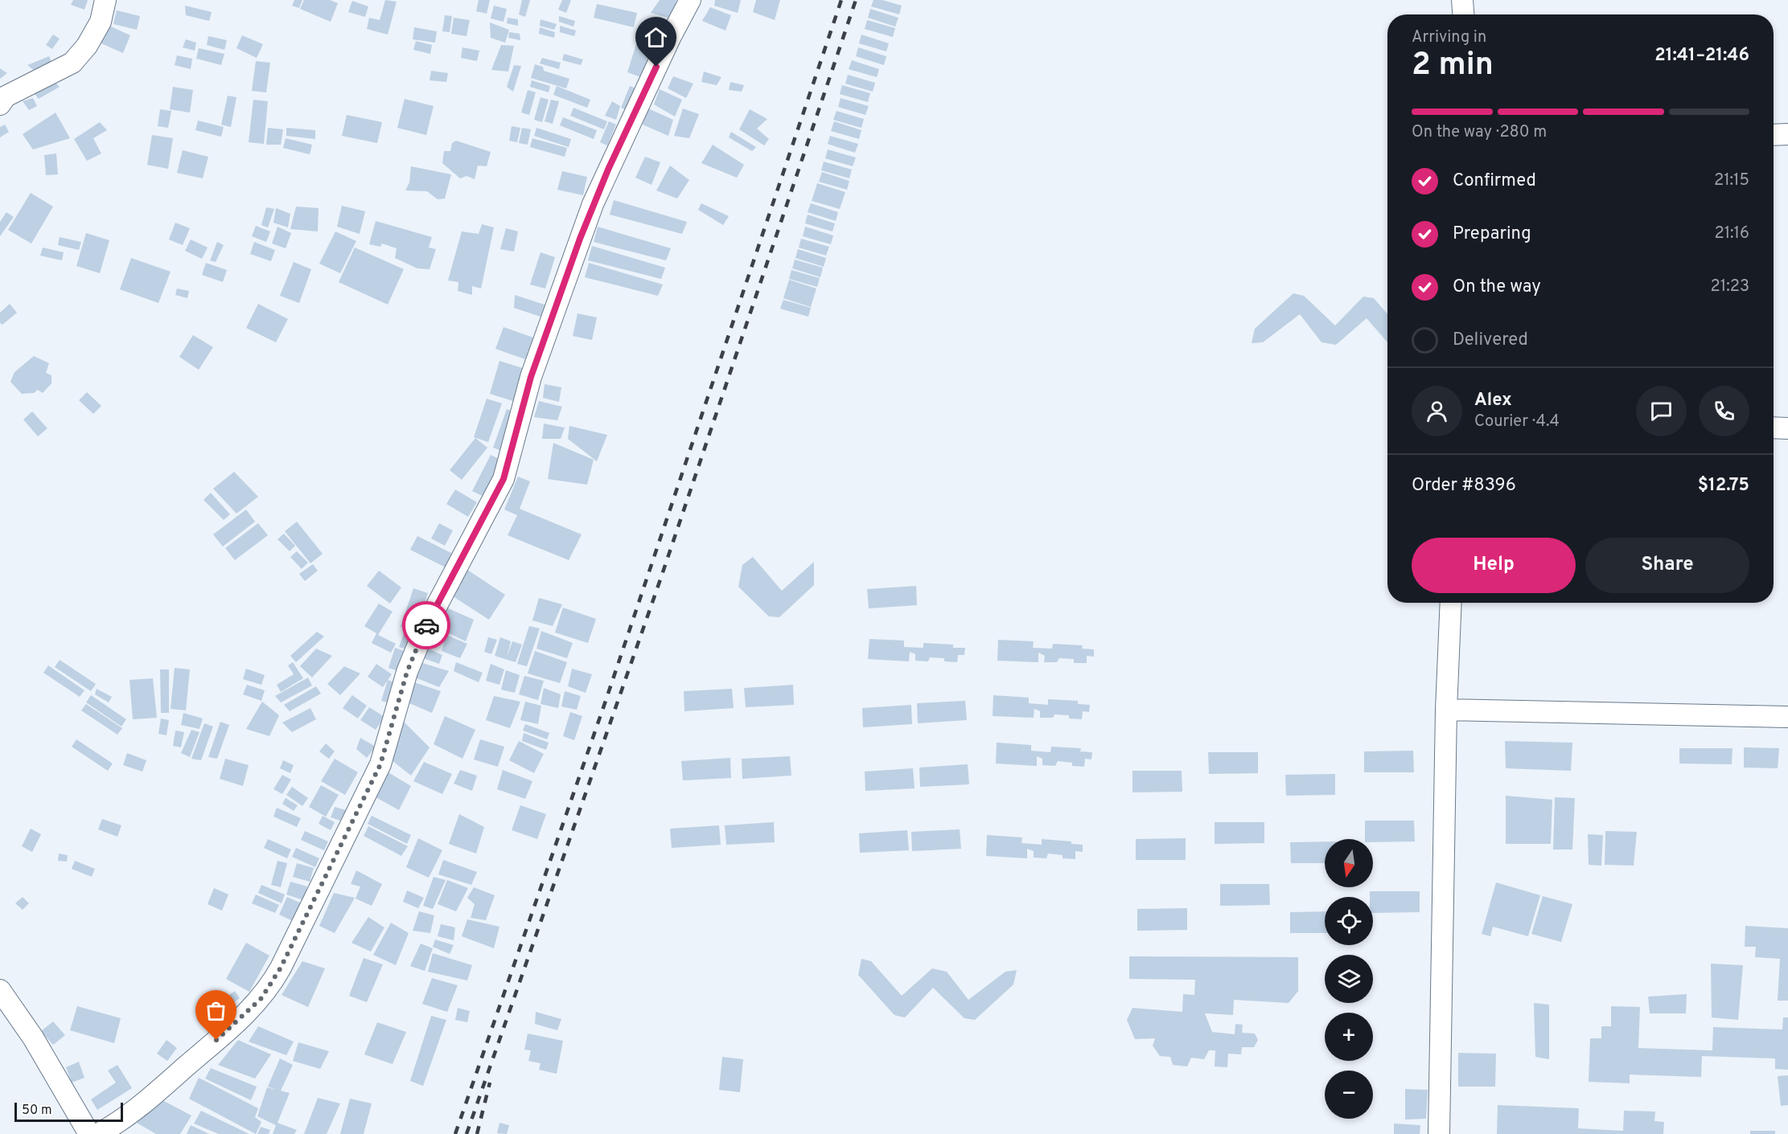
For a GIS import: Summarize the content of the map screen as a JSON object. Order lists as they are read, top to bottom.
{
  "scale_bar": "50 m",
  "north": "bottom",
  "page": {
    "heading": ["2 min", "Arriving in", "21:41–21:46"],
    "panel": [
      "Alex",
      "Courier · 4.4",
      "Order #8396",
      "$12.75"
    ],
    "bar": "On the way · 280 m",
    "list": [
      ["Confirmed", "21:15"],
      ["Preparing", "21:16"],
      ["On the way", "21:23"],
      "Delivered"
    ],
    "buttons": ["Help", "Share"],
    "map_buttons": ["+", "−"],
    "scale": "50 m"
  }
}
